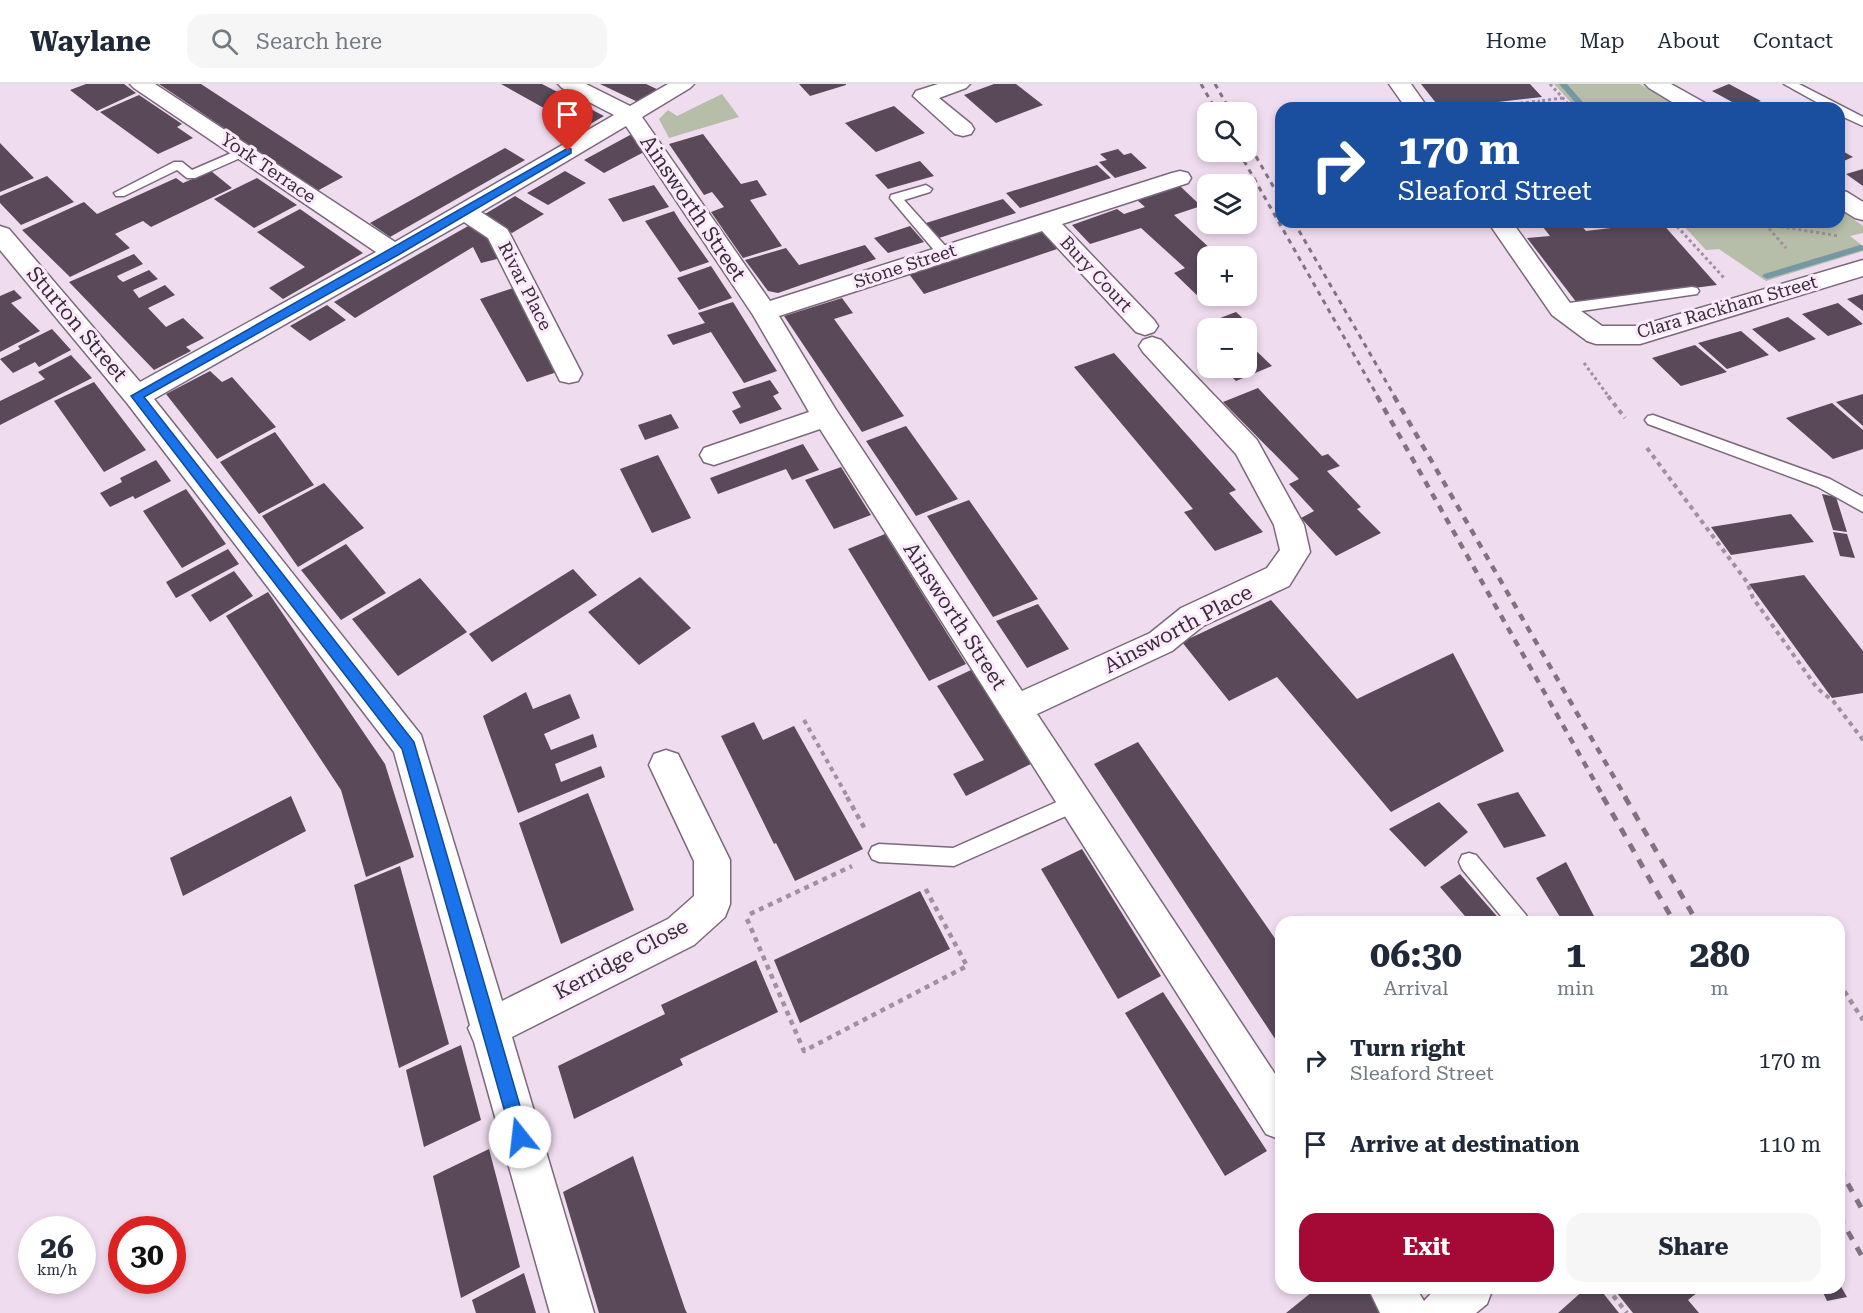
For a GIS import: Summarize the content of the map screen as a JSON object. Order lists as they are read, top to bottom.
{
  "streets": {
    "street": [
      "York Terrace",
      "Ainsworth Street",
      "Stone Street",
      "Bury Court",
      "Rivar Place",
      "Clara Rackham Street",
      "Sturton Street",
      "Ainsworth Place",
      "Kerridge Close"
    ]
  },
  "crossings": [
    ["Ainsworth Street", "Stone Street"],
    ["Ainsworth Street", "Ainsworth Place"],
    ["Stone Street", "Bury Court"],
    ["Bury Court", "Ainsworth Place"],
    ["Sturton Street", "Kerridge Close"]
  ],
  "page": {
    "header": "Waylane",
    "search": "Search here",
    "nav": [
      "Home",
      "Map",
      "About",
      "Contact"
    ],
    "map_buttons": ["+", "−"],
    "turn": ["170 m", "Sleaford Street"],
    "eta": [
      "06:30",
      "Arrival",
      "1",
      "min",
      "280",
      "m"
    ],
    "list": [
      {
        "name": "Turn right",
        "note": "Sleaford Street",
        "value": "170 m"
      },
      {
        "name": "Arrive at destination",
        "value": "110 m"
      }
    ],
    "buttons": ["Exit", "Share"],
    "speed": "26 km/h",
    "limit": "30"
  }
}
